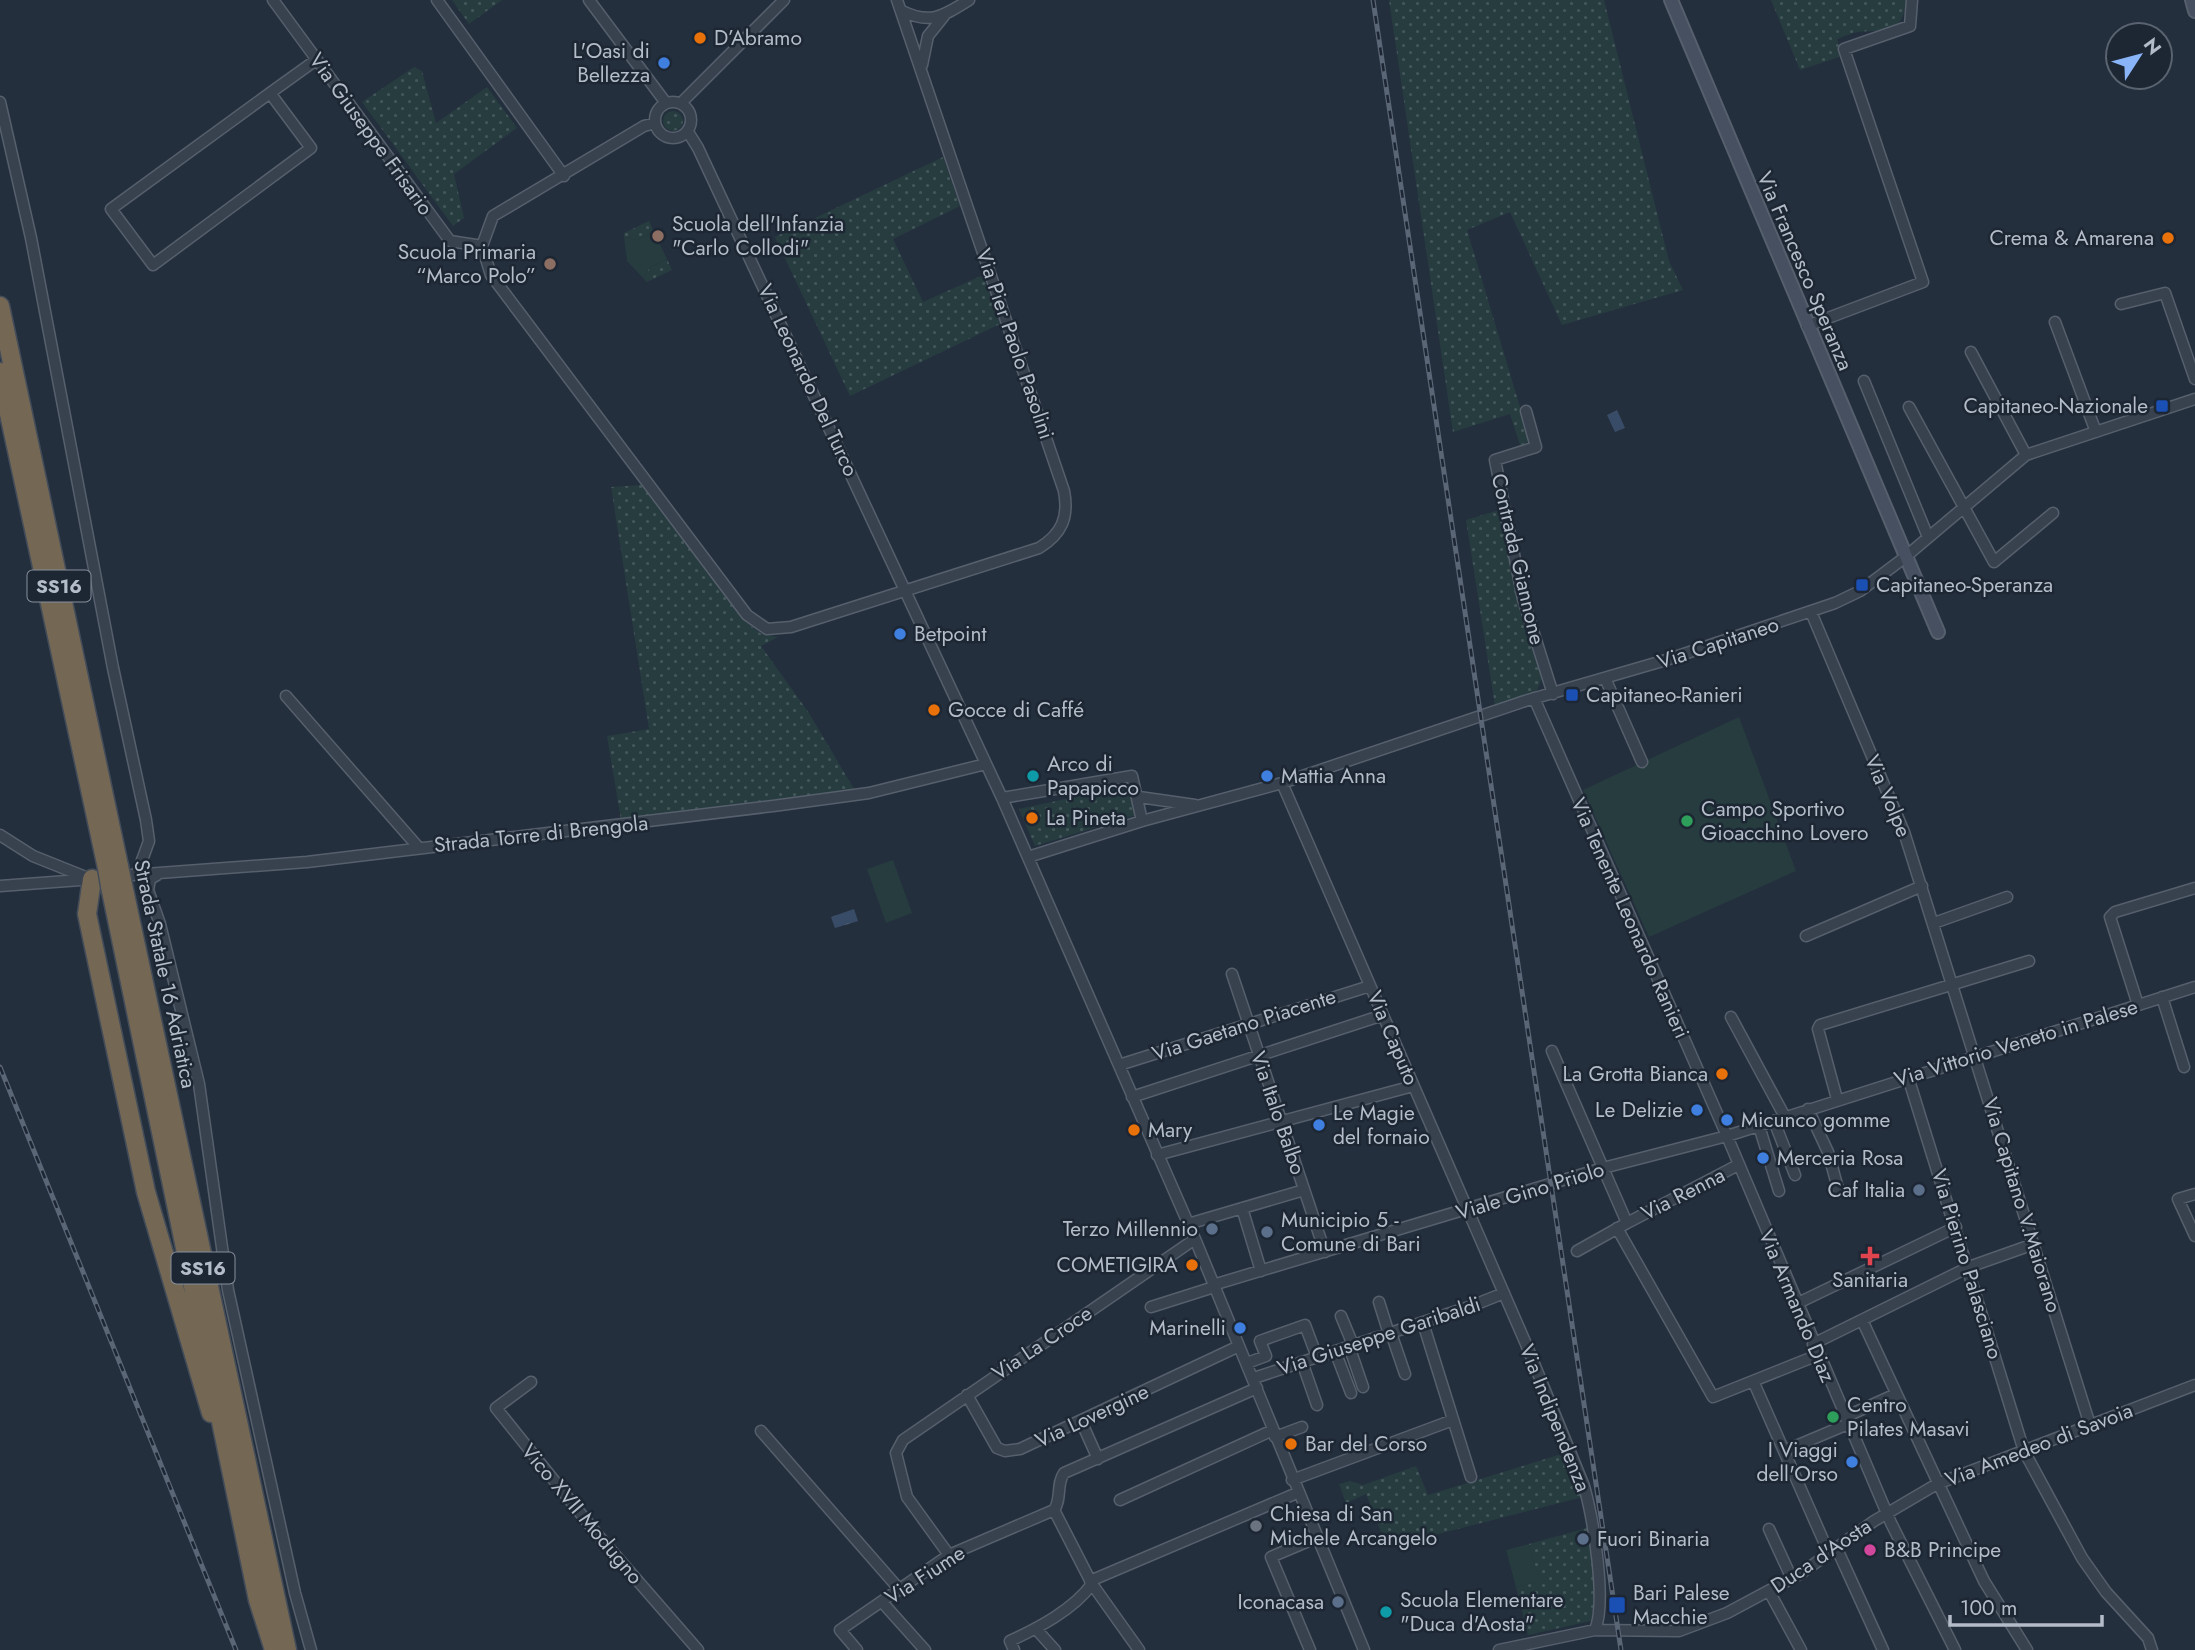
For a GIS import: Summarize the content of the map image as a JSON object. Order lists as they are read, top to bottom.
{
  "streets": {
    "highway": ["SS16", "Strada Statale 16 Adriatica"],
    "street": [
      "Via Giuseppe Frisario",
      "Via Francesco Speranza",
      "Via Pier Paolo Pasolini",
      "Via Leonardo Del Turco",
      "Contrada Giannone",
      "Via Capitaneo",
      "Via Volpe",
      "Strada Torre di Brengola",
      "Via Tenente Leonardo Ranieri",
      "Via Gaetano Piacente",
      "Via Caputo",
      "Via Vittorio Veneto in Palese",
      "Via Italo Balbo",
      "Viale Gino Priolo",
      "Via Renna",
      "Via Capitano V.Maiorano",
      "Via Pierino Palasciano",
      "Via Armando Diaz",
      "Via Giuseppe Garibaldi",
      "Via La Croce",
      "Via Lovergine",
      "Via Indipendenza",
      "Via Amedeo di Savoia",
      "Vico XVII Modugno",
      "Duca d'Aosta",
      "Via Fiume"
    ]
  },
  "crossings": [
    ["Via Giuseppe Frisario", "Via Pier Paolo Pasolini"],
    ["Via Francesco Speranza", "Via Capitaneo"],
    ["Via Pier Paolo Pasolini", "Via Leonardo Del Turco"],
    ["Via Leonardo Del Turco", "Via Capitaneo"],
    ["Via Leonardo Del Turco", "Strada Torre di Brengola"],
    ["Via Leonardo Del Turco", "Via Gaetano Piacente"],
    ["Via Leonardo Del Turco", "Viale Gino Priolo"],
    ["Via Leonardo Del Turco", "Via Giuseppe Garibaldi"],
    ["Via Leonardo Del Turco", "Via La Croce"],
    ["Via Leonardo Del Turco", "Via Lovergine"],
    ["Contrada Giannone", "Via Capitaneo"],
    ["Via Capitaneo", "Via Volpe"],
    ["Via Capitaneo", "Via Tenente Leonardo Ranieri"],
    ["Via Capitaneo", "Via Caputo"],
    ["Via Volpe", "Via Capitano V.Maiorano"],
    ["Strada Torre di Brengola", "Strada Statale 16 Adriatica"],
    ["Via Tenente Leonardo Ranieri", "Viale Gino Priolo"],
    ["Via Tenente Leonardo Ranieri", "Via Armando Diaz"],
    ["Via Gaetano Piacente", "Via Caputo"],
    ["Via Gaetano Piacente", "Via Italo Balbo"],
    ["Via Caputo", "Viale Gino Priolo"],
    ["Via Caputo", "Via Giuseppe Garibaldi"],
    ["Via Caputo", "Via Indipendenza"],
    ["Via Vittorio Veneto in Palese", "Viale Gino Priolo"],
    ["Via Vittorio Veneto in Palese", "Via Capitano V.Maiorano"],
    ["Via Vittorio Veneto in Palese", "Via Pierino Palasciano"],
    ["Via Italo Balbo", "Viale Gino Priolo"],
    ["Viale Gino Priolo", "Via Armando Diaz"],
    ["Via Renna", "Via Armando Diaz"],
    ["Via Capitano V.Maiorano", "Via Amedeo di Savoia"],
    ["Via Pierino Palasciano", "Via Amedeo di Savoia"],
    ["Via Armando Diaz", "Via Amedeo di Savoia"],
    ["Via Armando Diaz", "Duca d'Aosta"],
    ["Via Giuseppe Garibaldi", "Via Indipendenza"],
    ["Via Giuseppe Garibaldi", "Via Fiume"],
    ["Via La Croce", "Via Lovergine"],
    ["Via La Croce", "Via Fiume"],
    ["Via Indipendenza", "Duca d'Aosta"],
    ["Via Amedeo di Savoia", "Duca d'Aosta"]
  ],
  "places": {
    "other": [
      "D’Abramo",
      "L'Oasi di Bellezza",
      "Scuola dell'Infanzia \"Carlo Collodi\"",
      "Crema & Amarena",
      "Scuola Primaria “Marco Polo”",
      "Betpoint",
      "Gocce di Caffé",
      "Arco di Papapicco",
      "Mattia Anna",
      "La Pineta",
      "Campo Sportivo Gioacchino Lovero",
      "La Grotta Bianca",
      "Le Delizie",
      "Micunco gomme",
      "Le Magie del fornaio",
      "Mary",
      "Merceria Rosa",
      "Caf Italia",
      "Terzo Millennio",
      "Municipio 5 - Comune di Bari",
      "COMETIGIRA",
      "Marinelli",
      "Centro Pilates Masavi",
      "Bar del Corso",
      "I Viaggi dell'Orso",
      "Chiesa di San Michele Arcangelo",
      "Fuori Binaria",
      "B&B Principe",
      "Iconacasa",
      "Scuola Elementare \"Duca d'Aosta\""
    ],
    "transit": [
      "Capitaneo-Nazionale",
      "Capitaneo-Speranza",
      "Capitaneo-Ranieri",
      "Bari Palese Macchie"
    ],
    "health": ["Sanitaria"]
  },
  "scale_bar": "100 m",
  "north": "top right"
}
